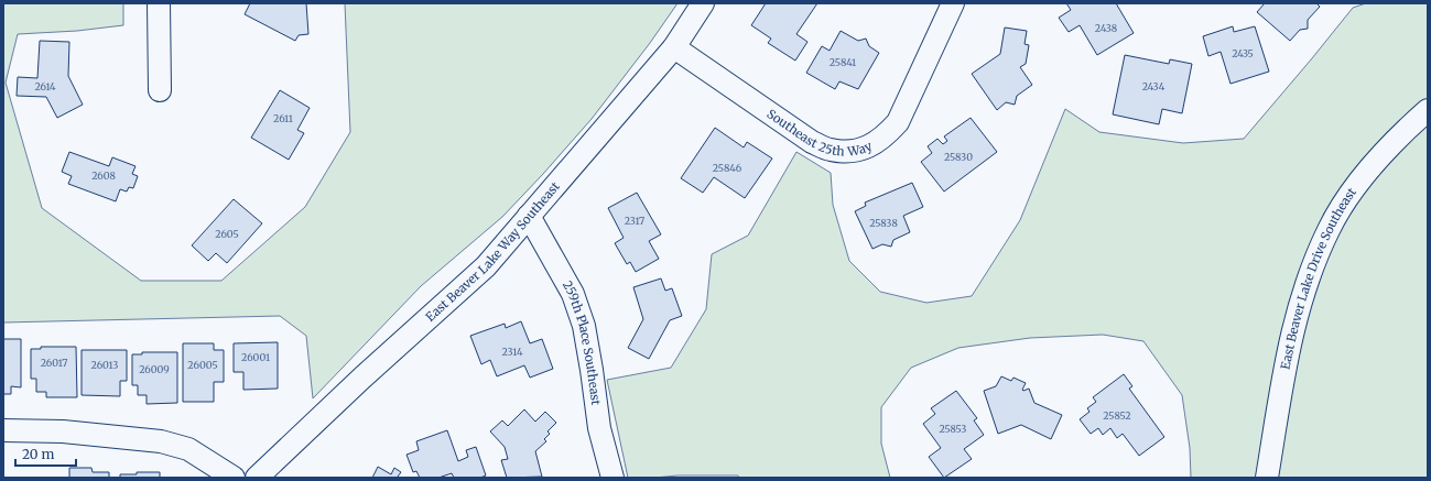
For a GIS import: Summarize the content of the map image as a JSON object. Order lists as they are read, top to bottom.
{
  "streets": {
    "street": [
      "Southeast 25th Way",
      "East Beaver Lake Way Southeast",
      "East Beaver Lake Drive Southeast",
      "259th Place Southeast"
    ]
  },
  "crossings": [
    ["Southeast 25th Way", "East Beaver Lake Way Southeast"],
    ["East Beaver Lake Way Southeast", "259th Place Southeast"]
  ],
  "house_numbers": [
    "2438",
    "2435",
    "25841",
    "2614",
    "2434",
    "2611",
    "25830",
    "25846",
    "2608",
    "2317",
    "25838",
    "2605",
    "2314",
    "26001",
    "26017",
    "26013",
    "26005",
    "26009",
    "25852",
    "25853"
  ],
  "scale_bar": "20 m"
}
